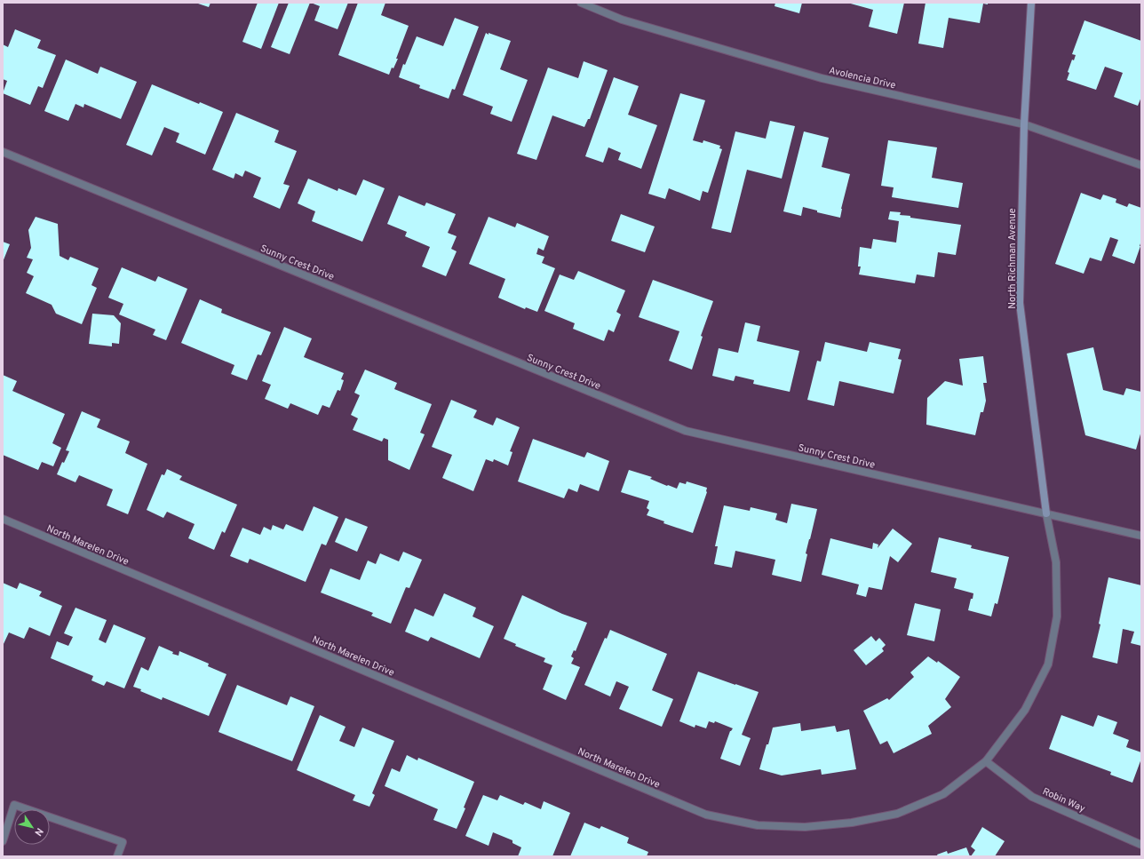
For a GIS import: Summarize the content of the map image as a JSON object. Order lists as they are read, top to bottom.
{
  "streets": {
    "street": [
      "Avolencia Drive",
      "North Richman Avenue",
      "Sunny Crest Drive",
      "North Marelen Drive",
      "Robin Way"
    ]
  },
  "crossings": [
    ["Avolencia Drive", "North Richman Avenue"],
    ["North Richman Avenue", "Sunny Crest Drive"],
    ["North Richman Avenue", "North Marelen Drive"],
    ["Sunny Crest Drive", "North Marelen Drive"],
    ["North Marelen Drive", "Robin Way"]
  ],
  "north": "bottom right"
}
